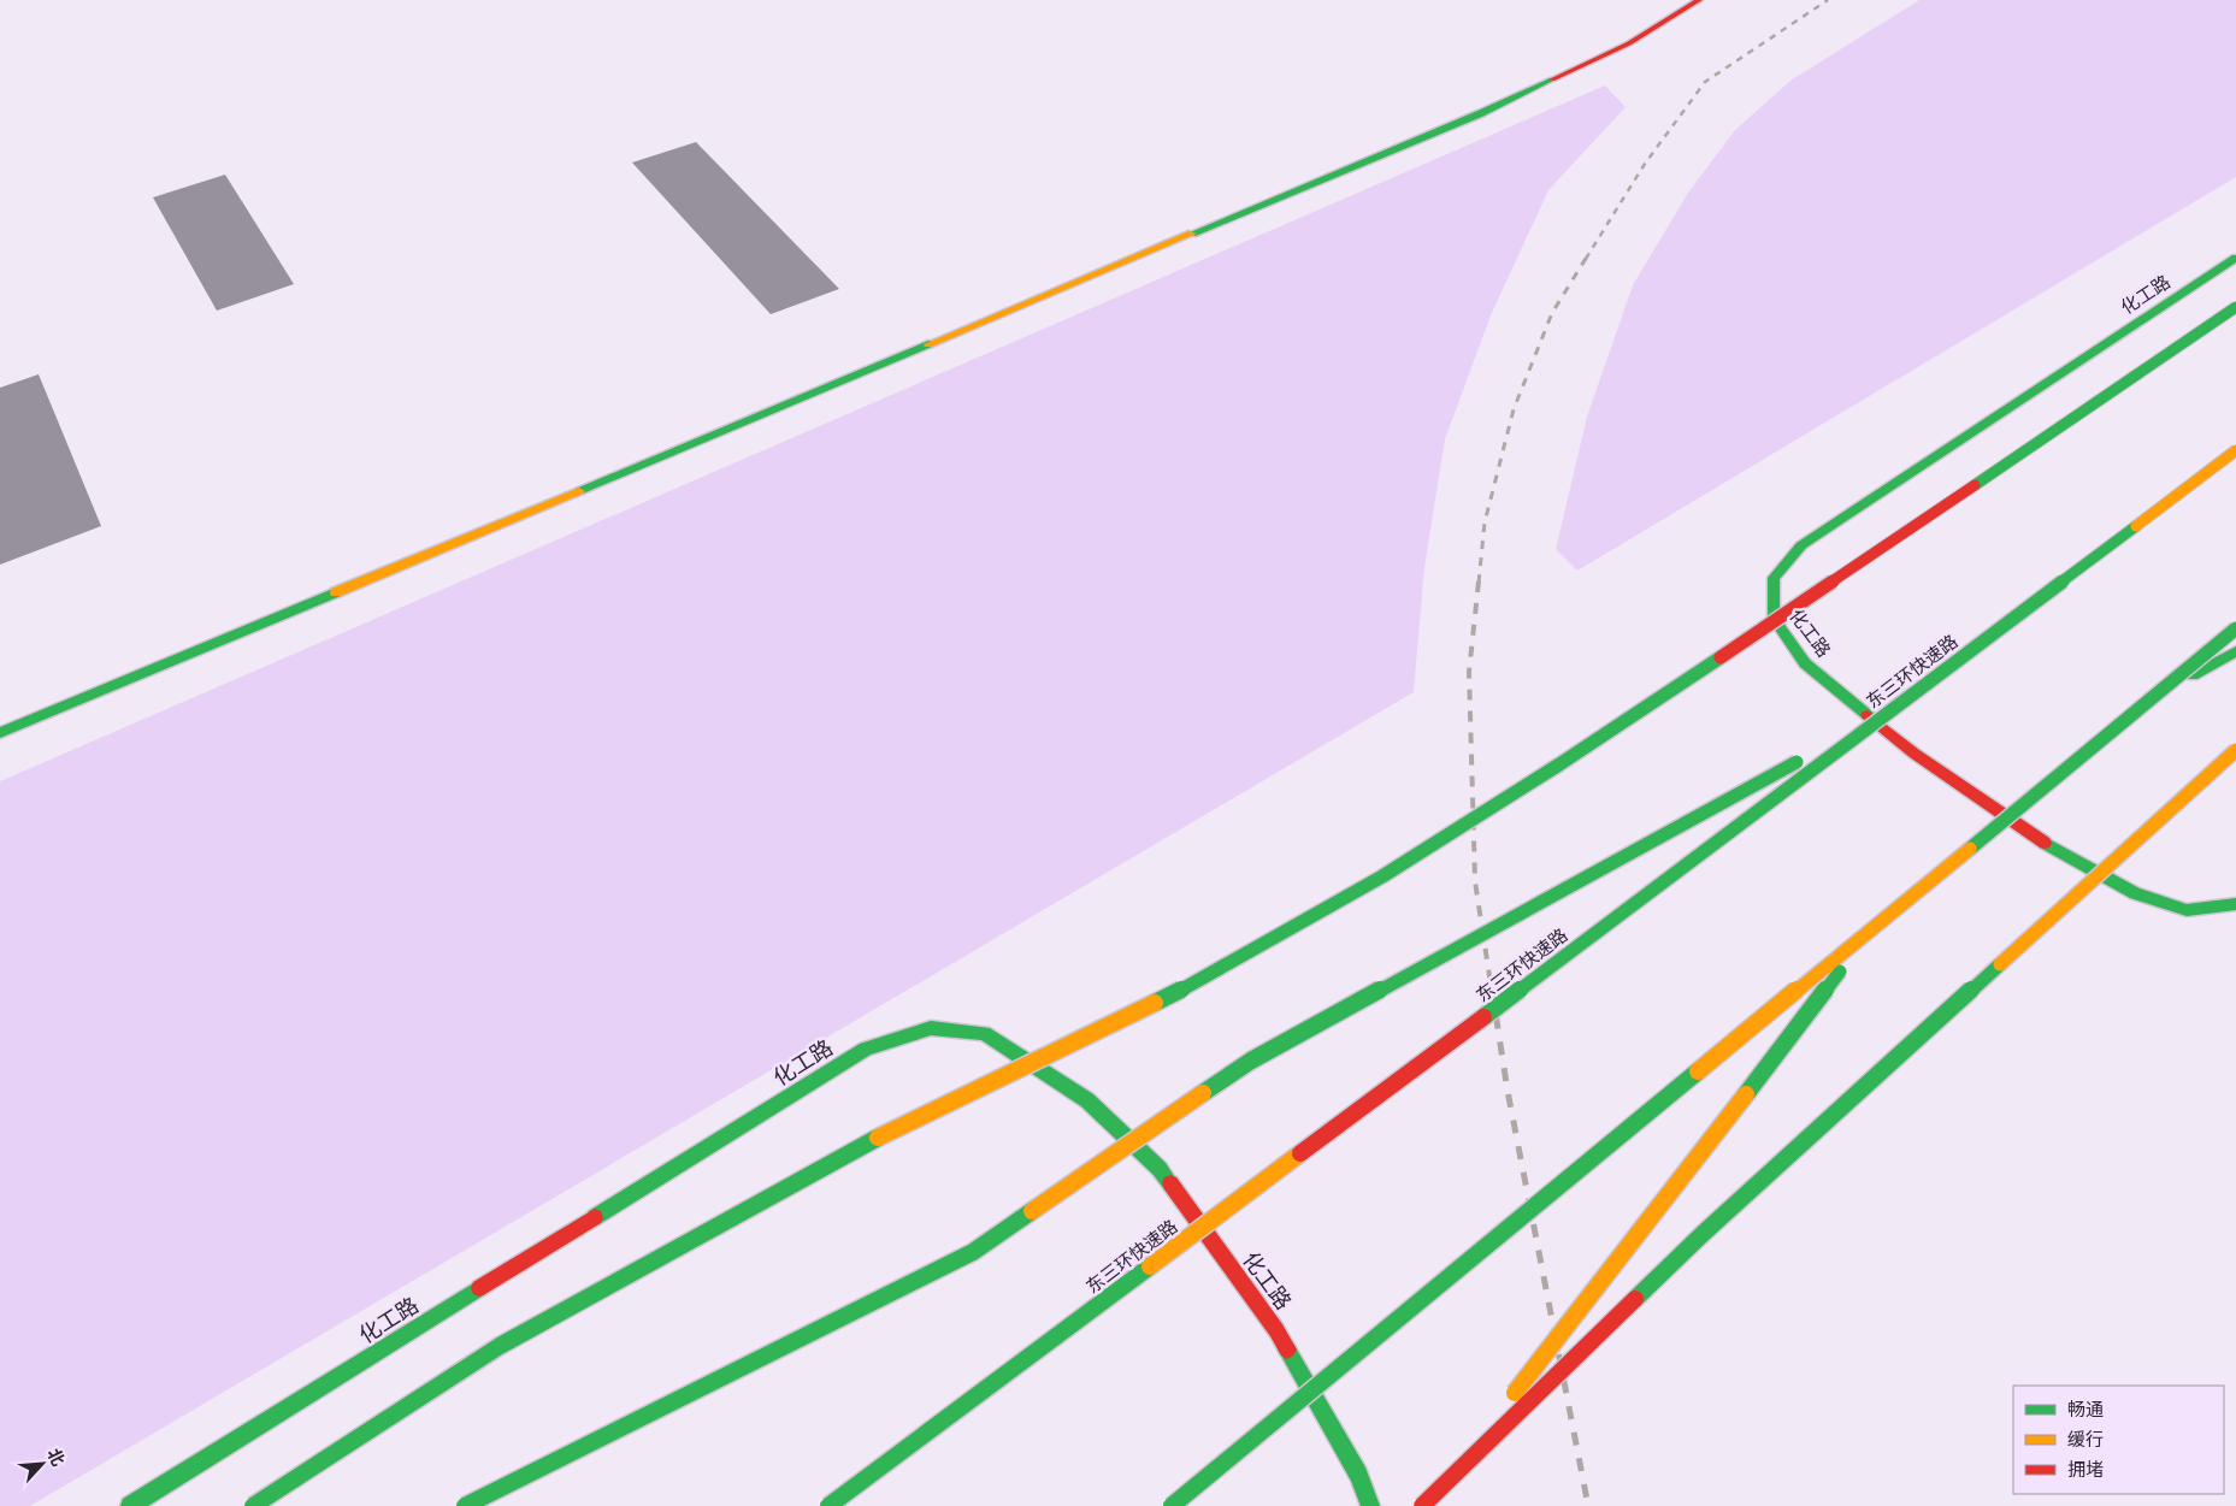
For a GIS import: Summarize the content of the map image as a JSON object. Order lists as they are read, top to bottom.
{
  "streets": {
    "main road": ["化工路", "东三环快速路"]
  },
  "legend": ["畅通", "缓行", "拥堵"],
  "north": "top right"
}
